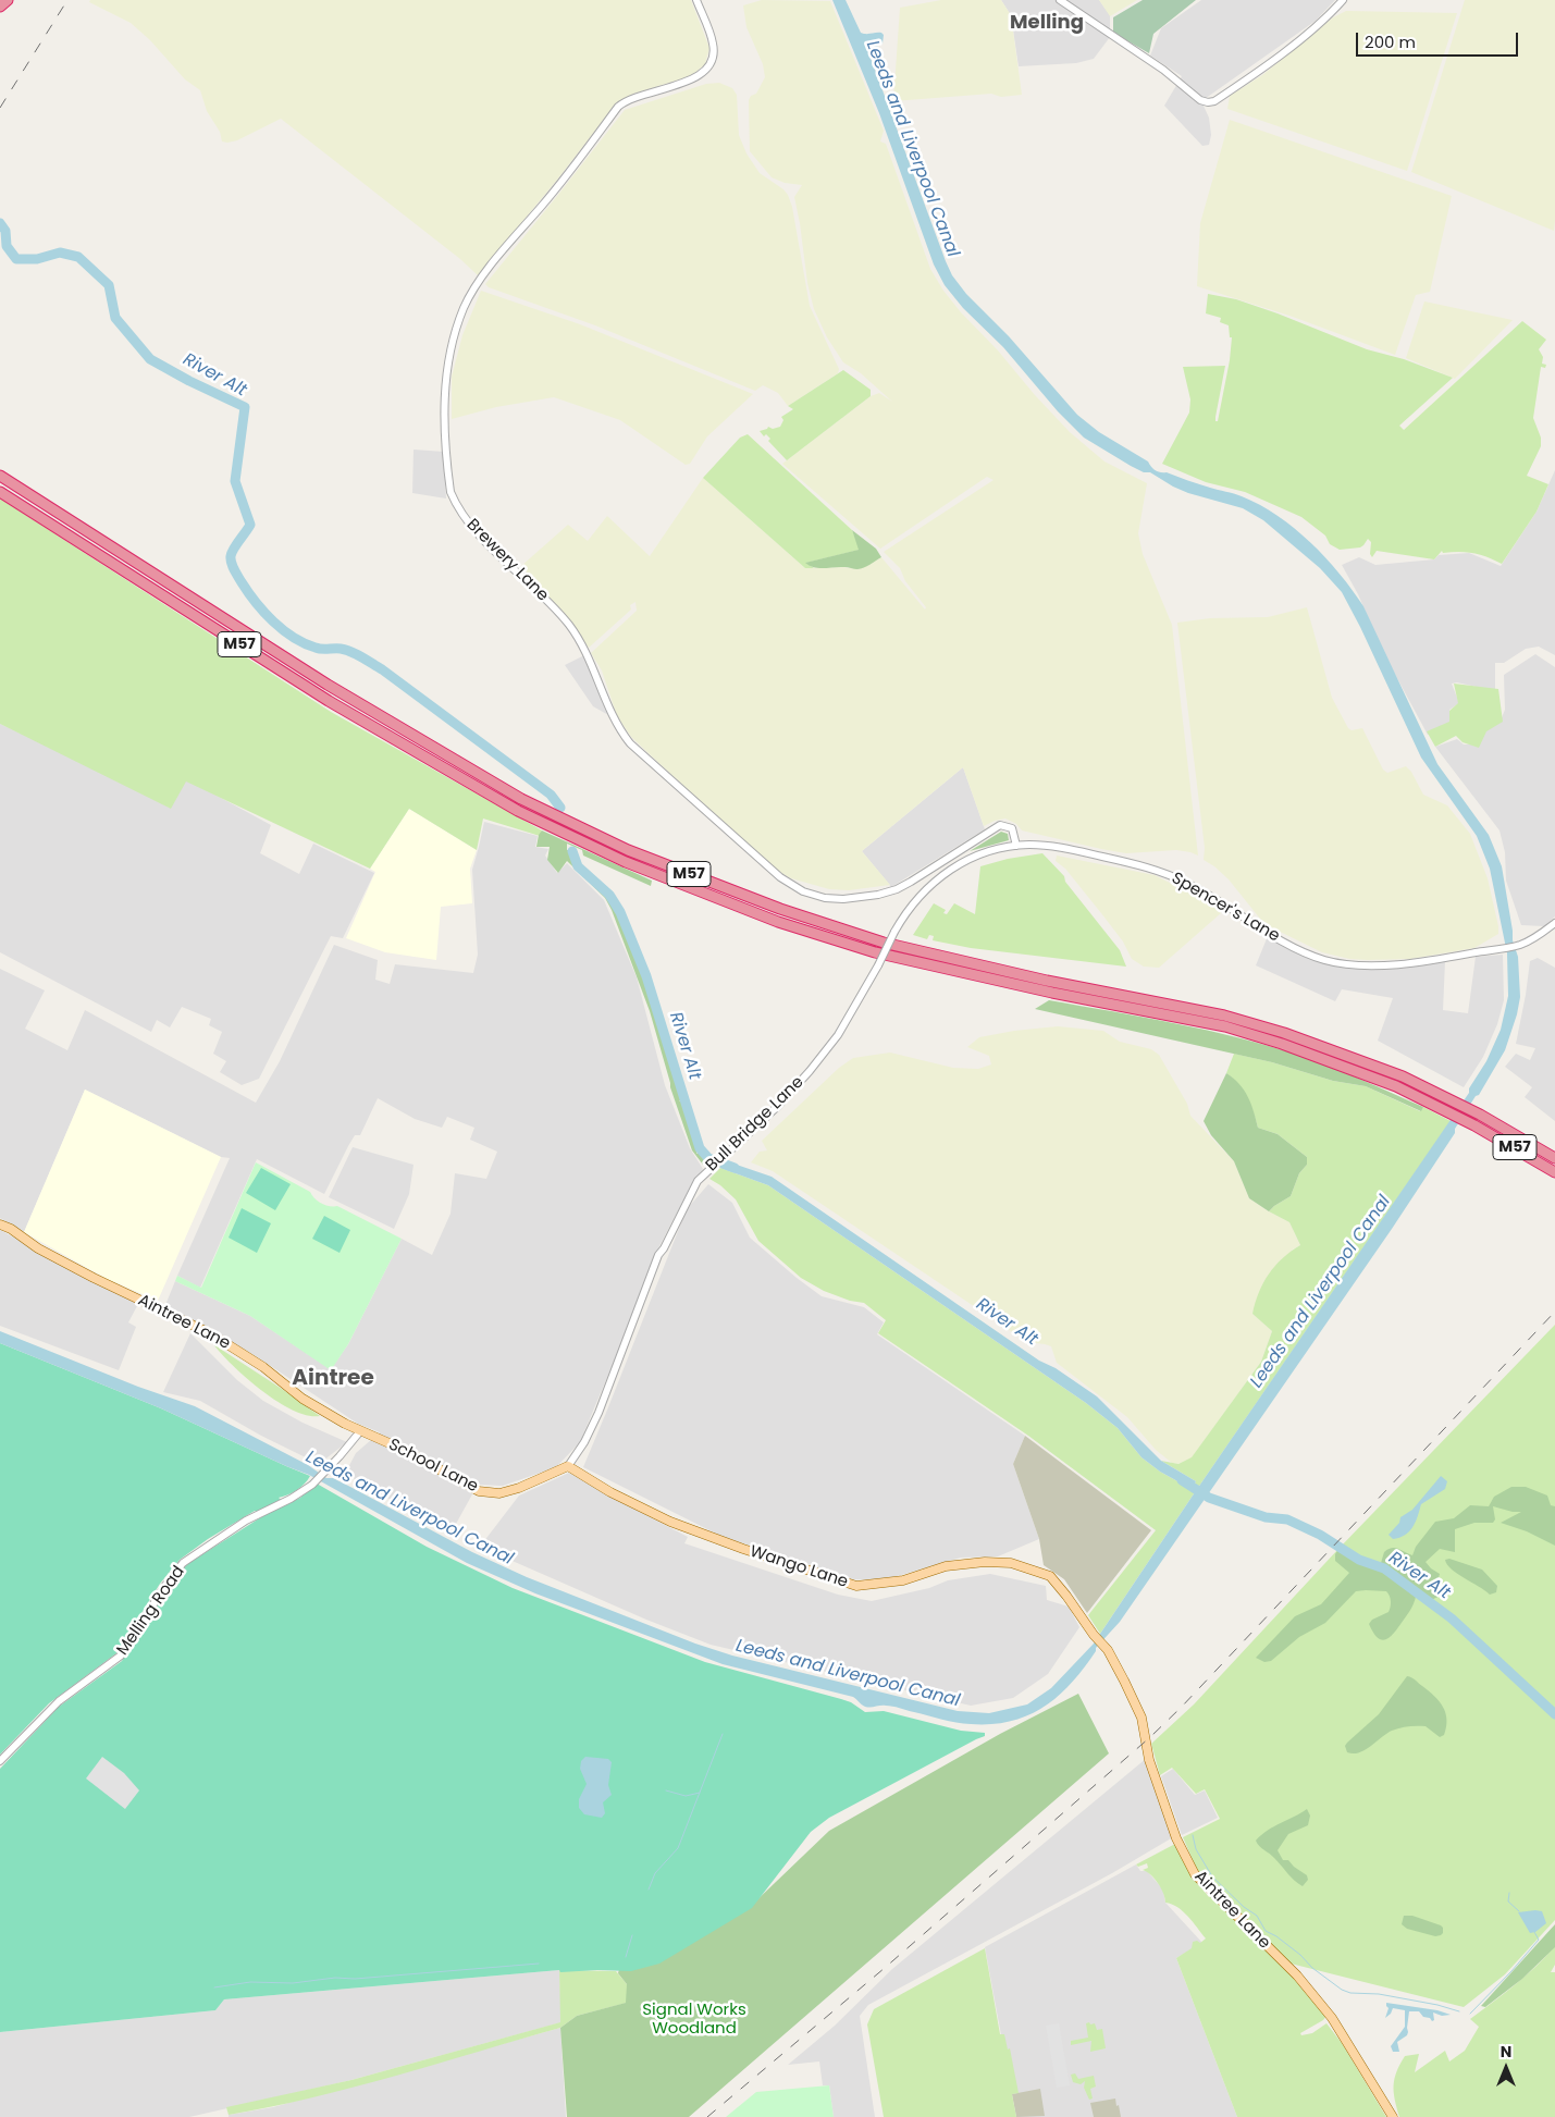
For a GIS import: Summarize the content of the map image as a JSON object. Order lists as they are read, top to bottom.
{
  "streets": {
    "highway": ["M57"],
    "main road": ["Aintree Lane", "School Lane", "Wango Lane"],
    "street": [
      "Brewery Lane",
      "Spencer's Lane",
      "Bull Bridge Lane",
      "Melling Road"
    ]
  },
  "crossings": [
    ["Brewery Lane", "Spencer's Lane"],
    ["Brewery Lane", "Bull Bridge Lane"],
    ["Spencer's Lane", "Bull Bridge Lane"],
    ["Bull Bridge Lane", "School Lane"],
    ["Bull Bridge Lane", "Wango Lane"],
    ["Aintree Lane", "School Lane"],
    ["Aintree Lane", "Wango Lane"],
    ["Aintree Lane", "Melling Road"],
    ["School Lane", "Wango Lane"],
    ["School Lane", "Melling Road"]
  ],
  "districts": ["Melling", "Aintree"],
  "water": ["Leeds and Liverpool Canal", "River Alt"],
  "parks": ["Signal Works Woodland"],
  "scale_bar": "200 m",
  "north": "top"
}
